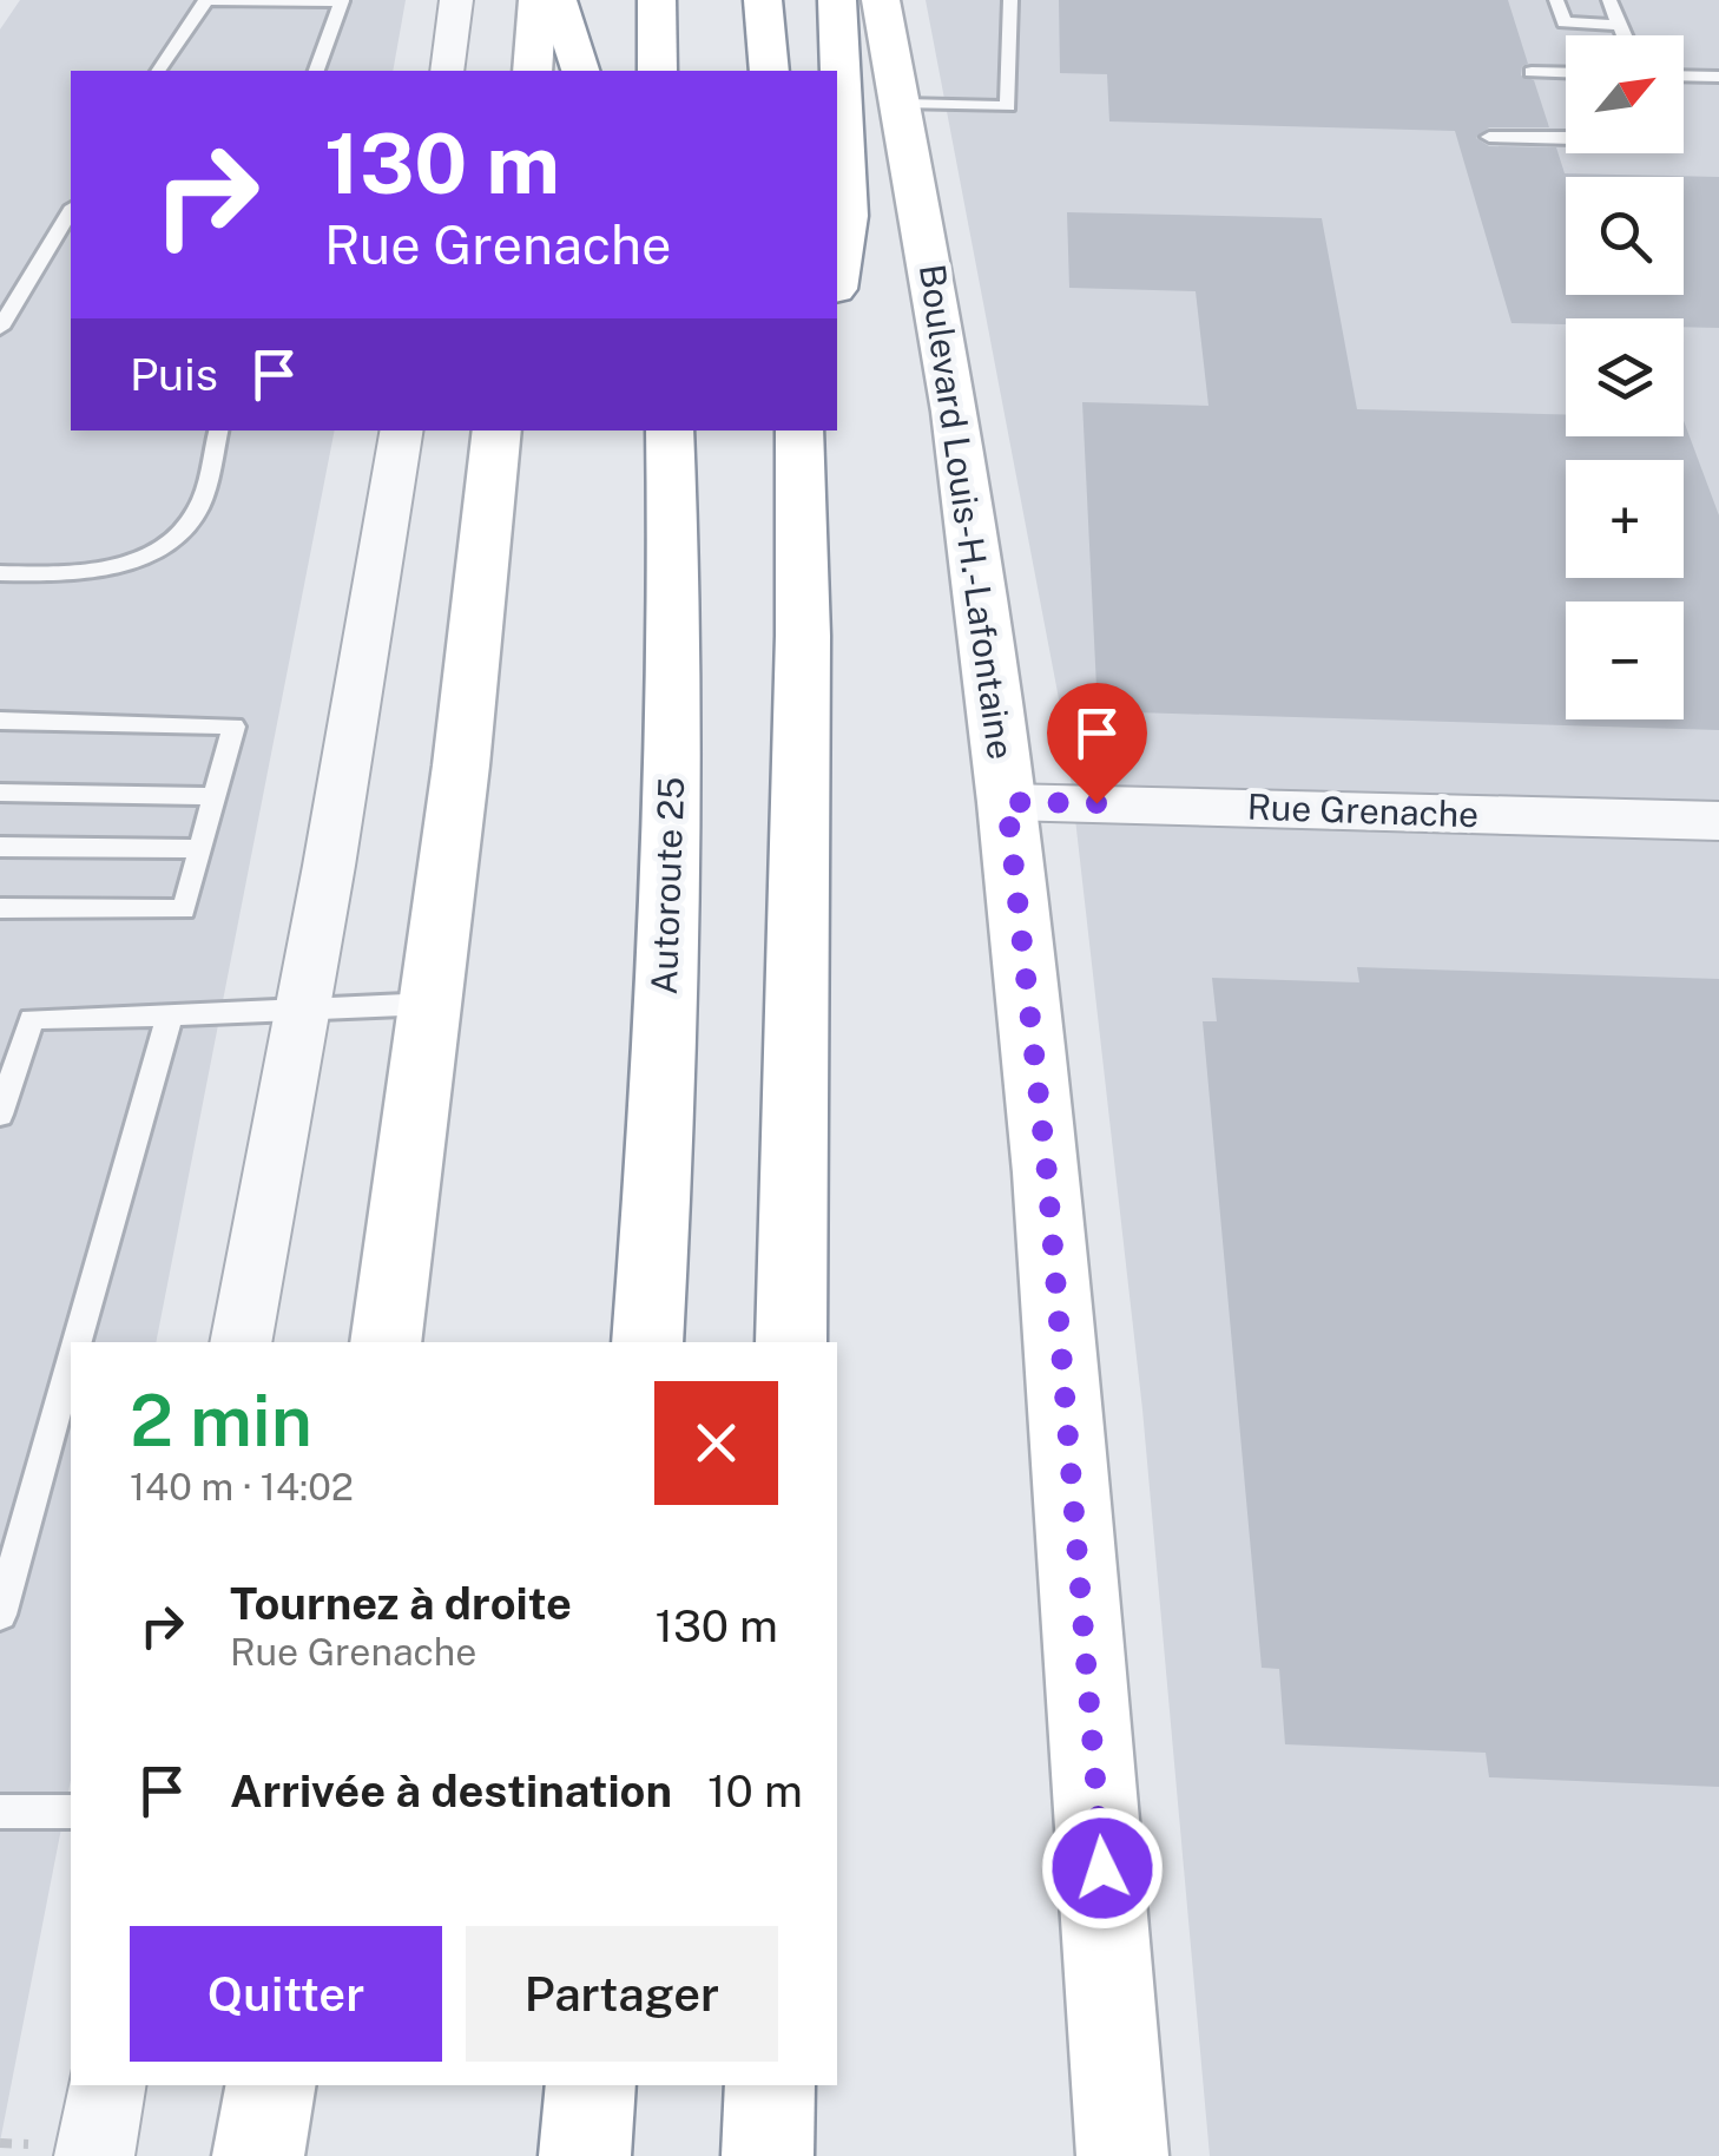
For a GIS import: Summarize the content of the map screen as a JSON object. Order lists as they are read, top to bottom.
{
  "streets": {
    "main road": ["Boulevard Louis-H.-Lafontaine", "Autoroute 25"],
    "street": ["Rue Grenache"]
  },
  "crossings": [
    ["Boulevard Louis-H.-Lafontaine", "Rue Grenache"]
  ],
  "north": "top right",
  "page": {
    "map_buttons": ["+", "−"],
    "turn": ["130 m", "Rue Grenache"],
    "then": "Puis",
    "heading": ["2 min", "140 m · 14:02"],
    "list": [
      {
        "name": "Tournez à droite",
        "note": "Rue Grenache",
        "value": "130 m"
      },
      {
        "name": "Arrivée à destination",
        "value": "10 m"
      }
    ],
    "buttons": ["Quitter", "Partager"]
  }
}
